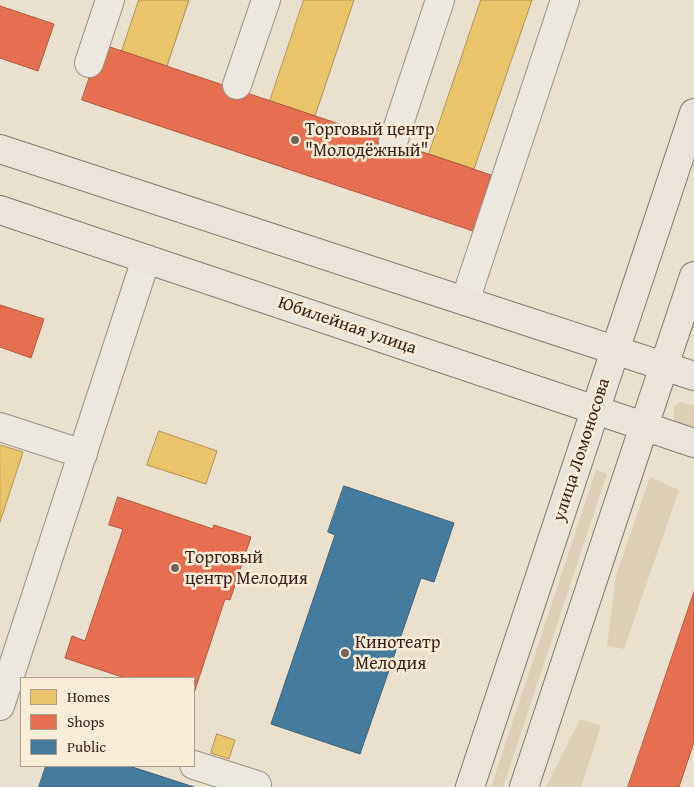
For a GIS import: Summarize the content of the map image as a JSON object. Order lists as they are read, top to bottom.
{
  "streets": {
    "main road": ["Юбилейная улица", "улица Ломоносова"]
  },
  "crossings": [
    ["Юбилейная улица", "улица Ломоносова"]
  ],
  "places": ["Торговый центр \"Молодёжный\"", "Торговый центр Мелодия", "Кинотеатр Мелодия"],
  "legend": ["Homes", "Shops", "Public"]
}
